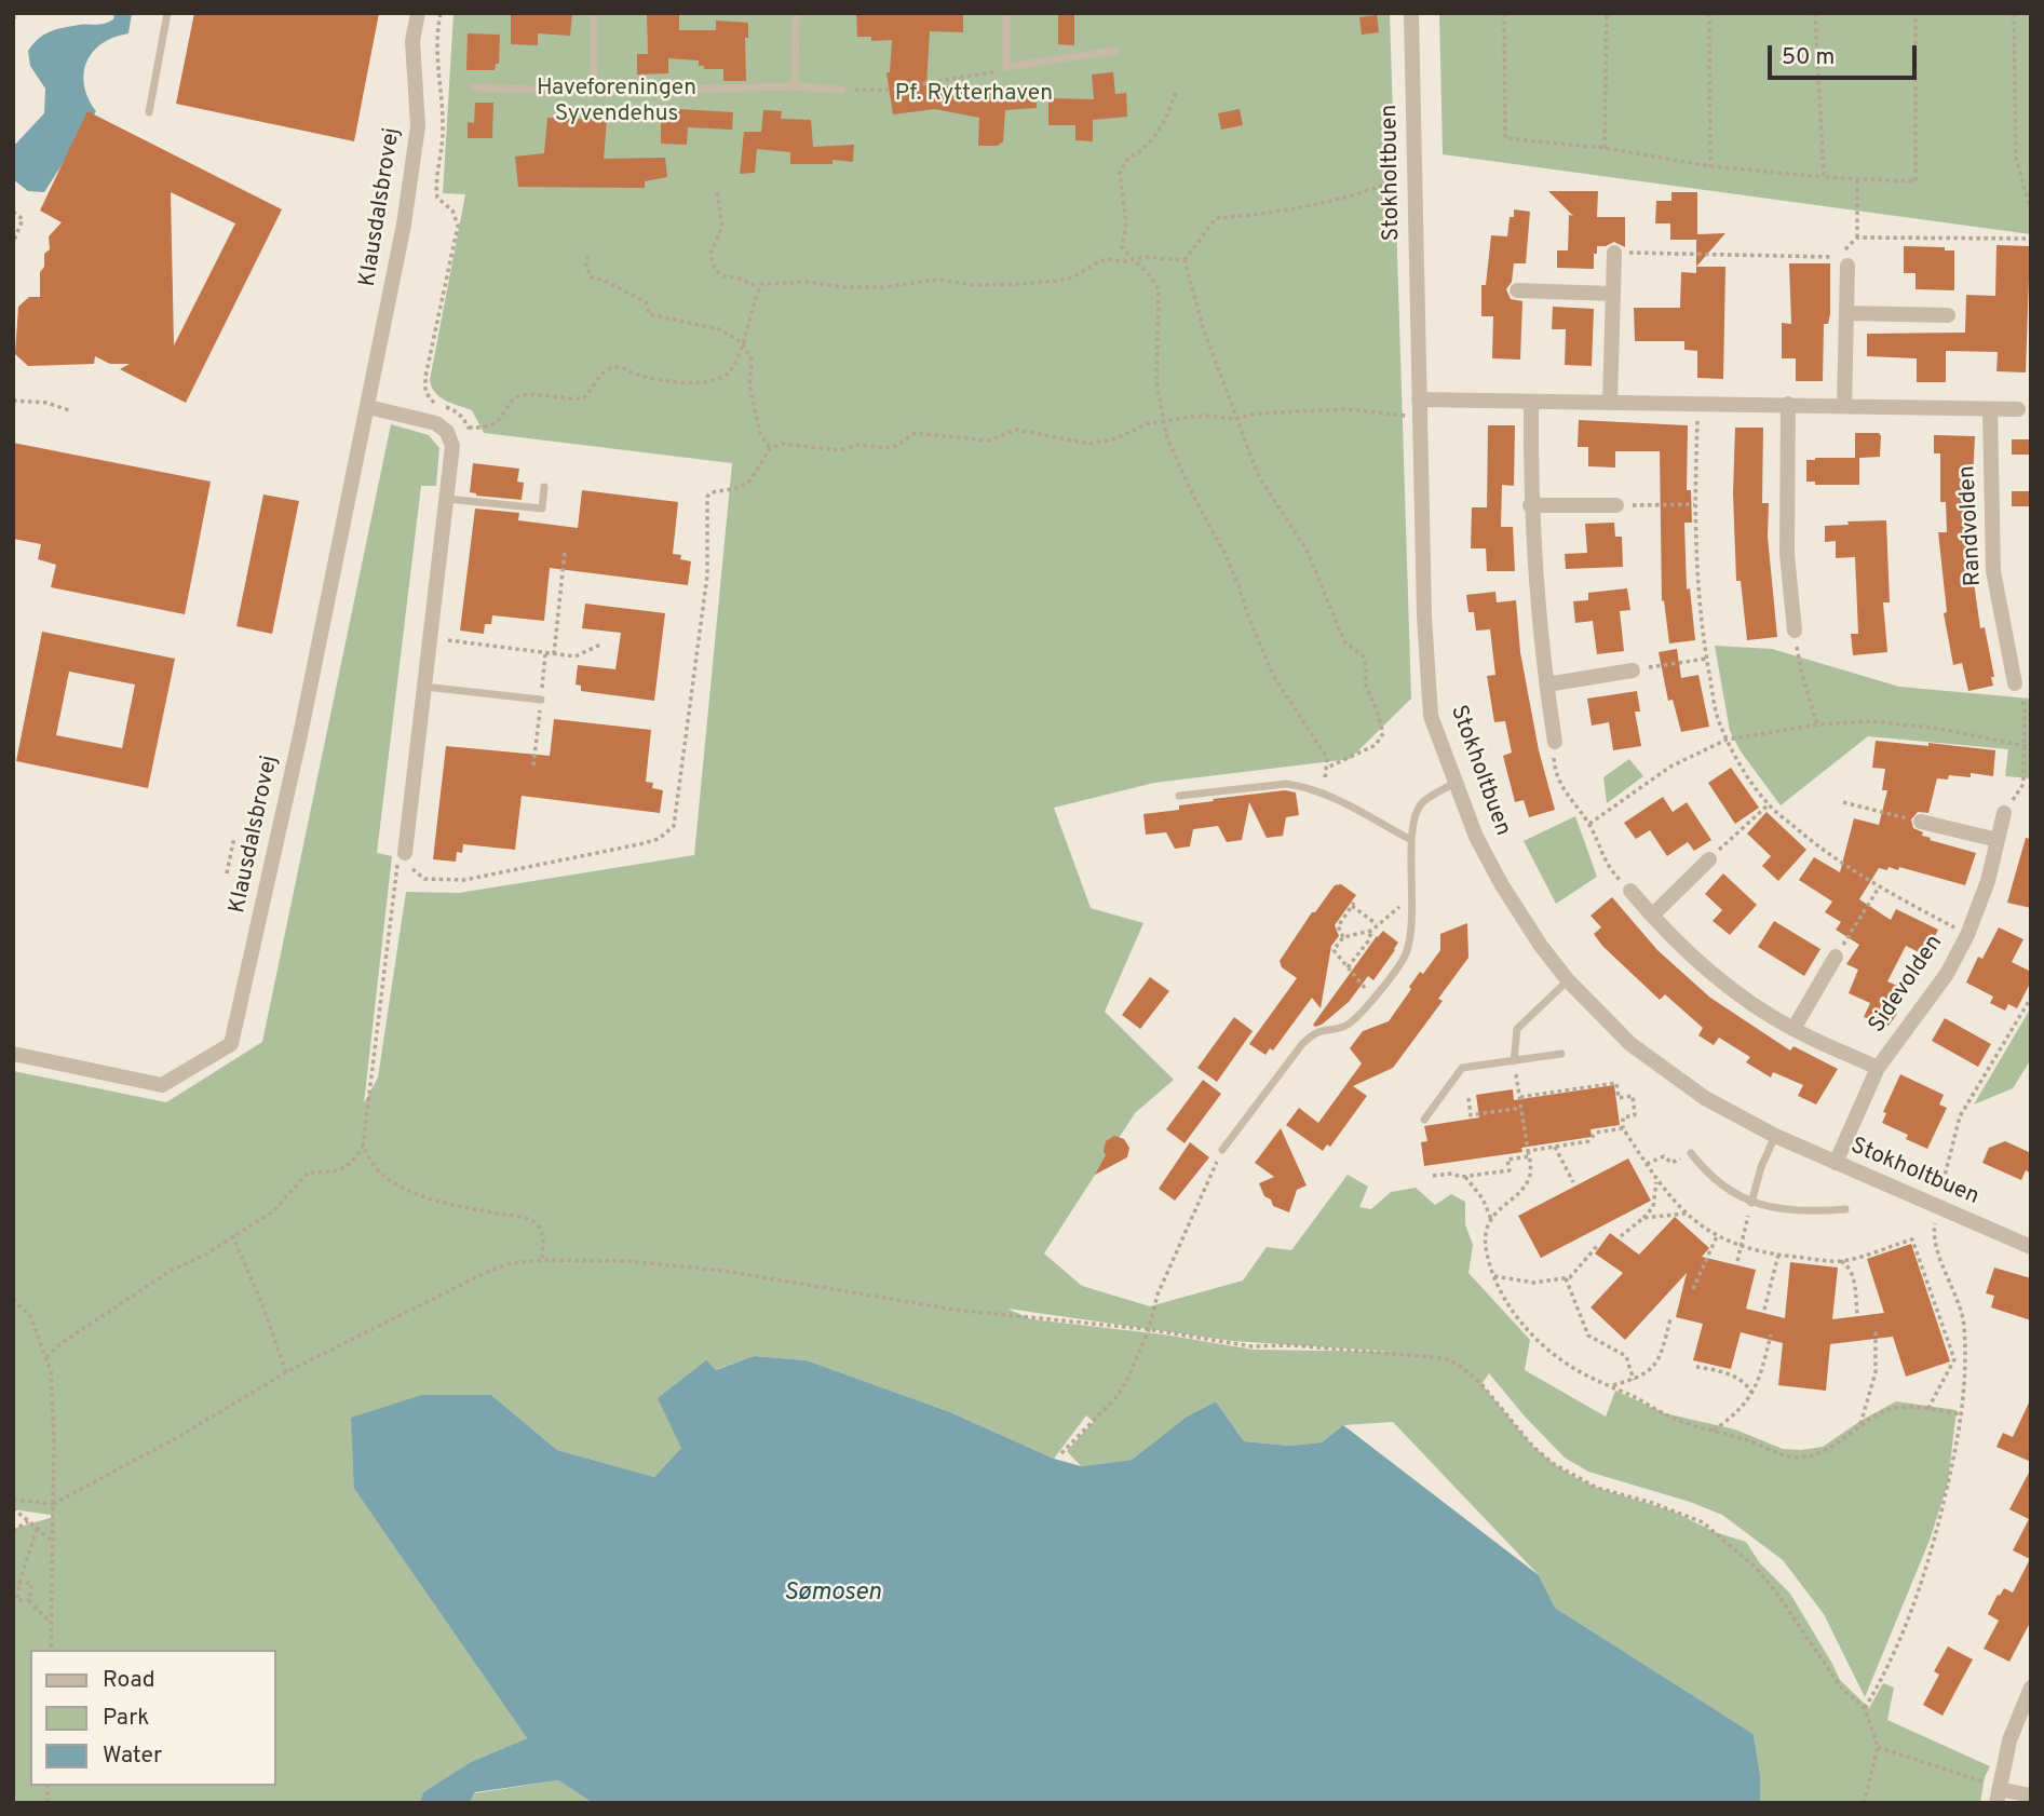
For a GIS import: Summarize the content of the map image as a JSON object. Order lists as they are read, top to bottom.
{
  "streets": {
    "street": [
      "Stokholtbuen",
      "Klausdalsbrovej",
      "Randvolden",
      "Sidevolden"
    ]
  },
  "crossings": [
    ["Stokholtbuen", "Sidevolden"]
  ],
  "water": ["Sømosen"],
  "parks": ["Haveforeningen Syvendehus", "Pf. Rytterhaven"],
  "legend": ["Road", "Park", "Water"],
  "scale_bar": "50 m"
}
